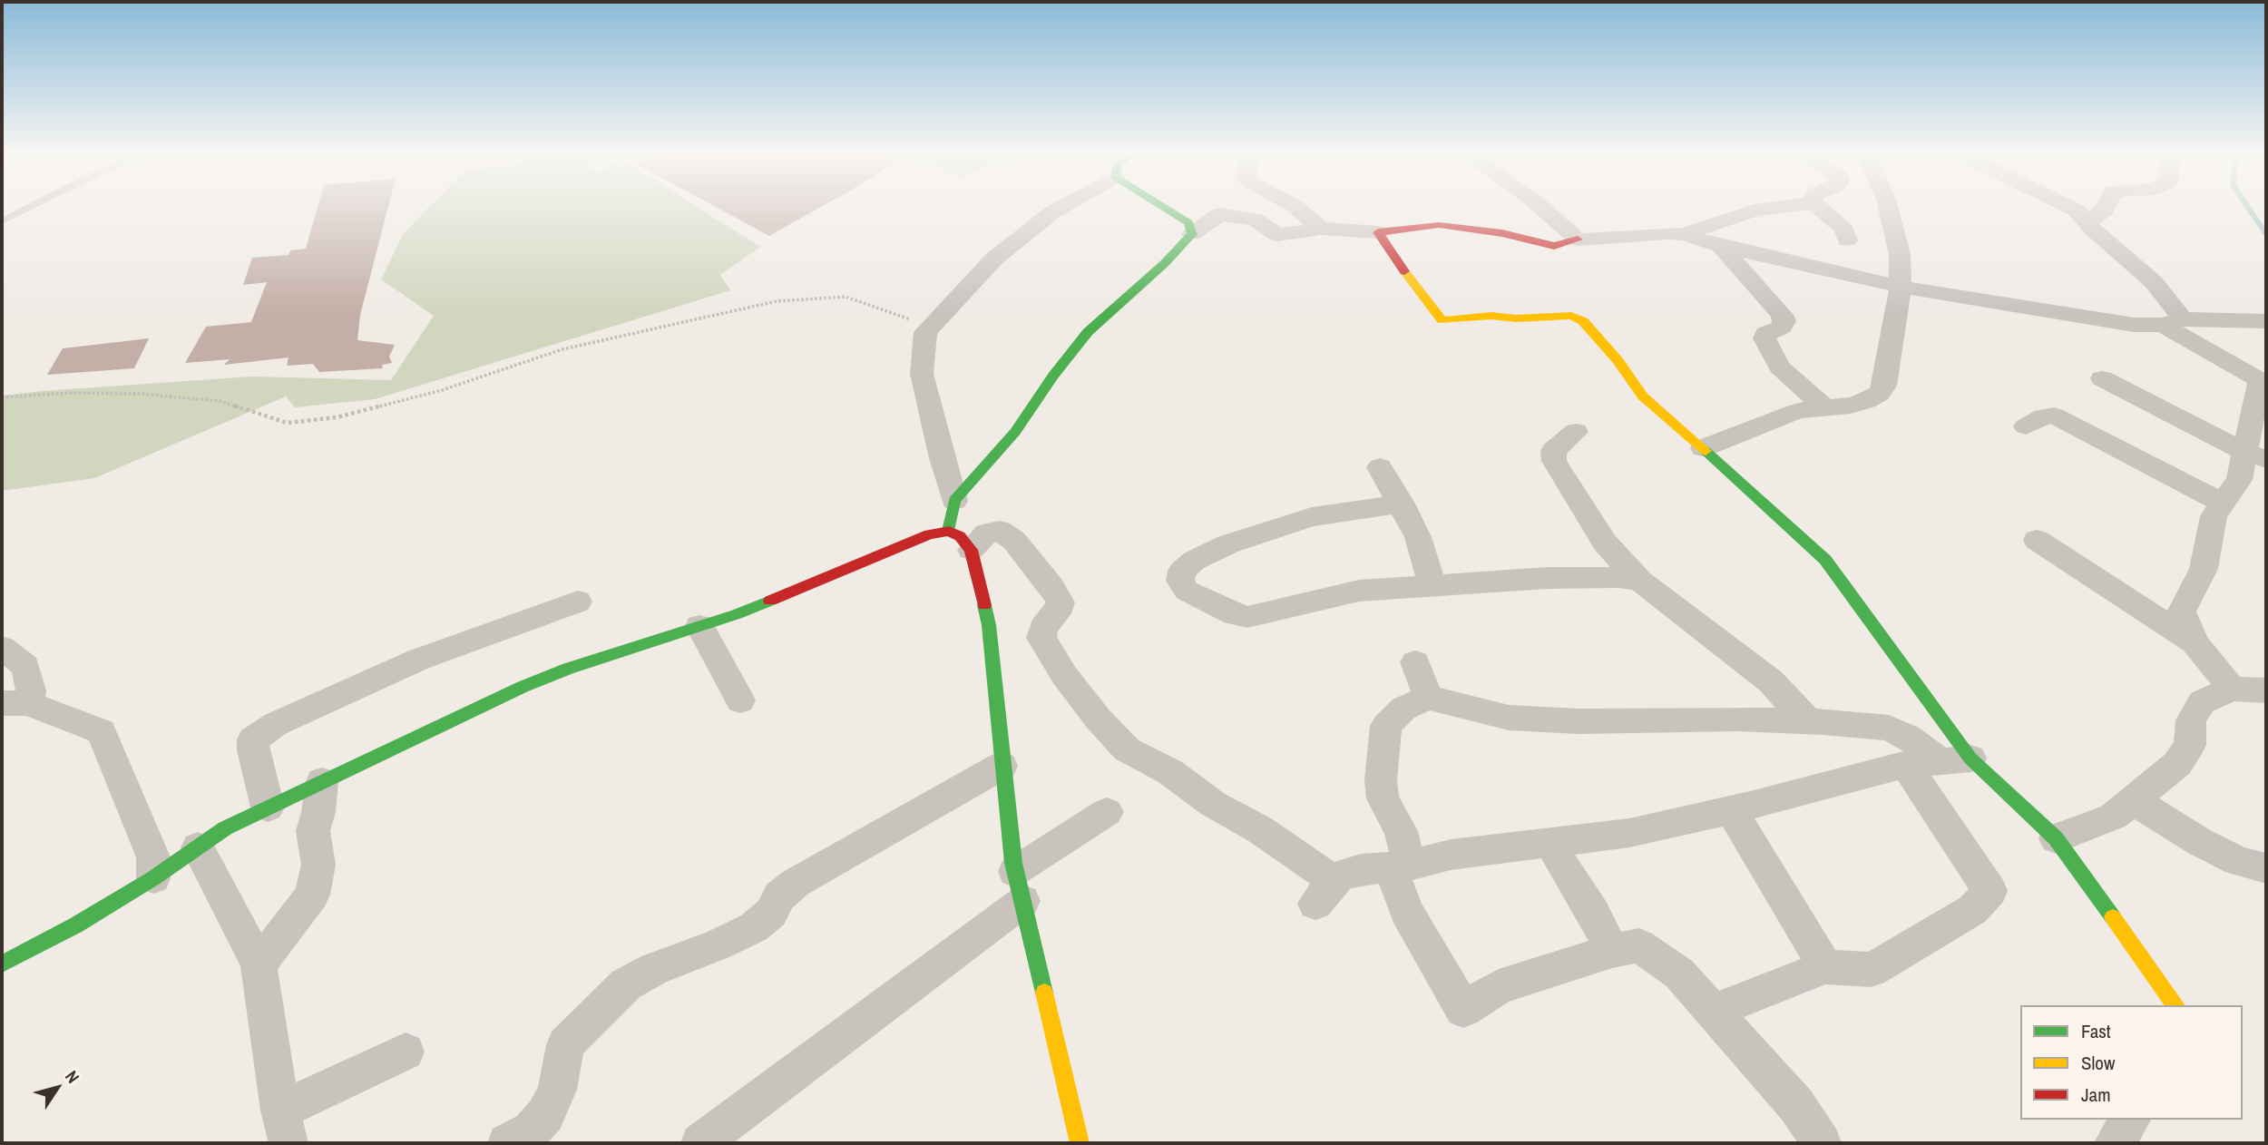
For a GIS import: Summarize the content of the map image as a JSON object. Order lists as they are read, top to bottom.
{
  "legend": ["Fast", "Slow", "Jam"],
  "north": "top right"
}
